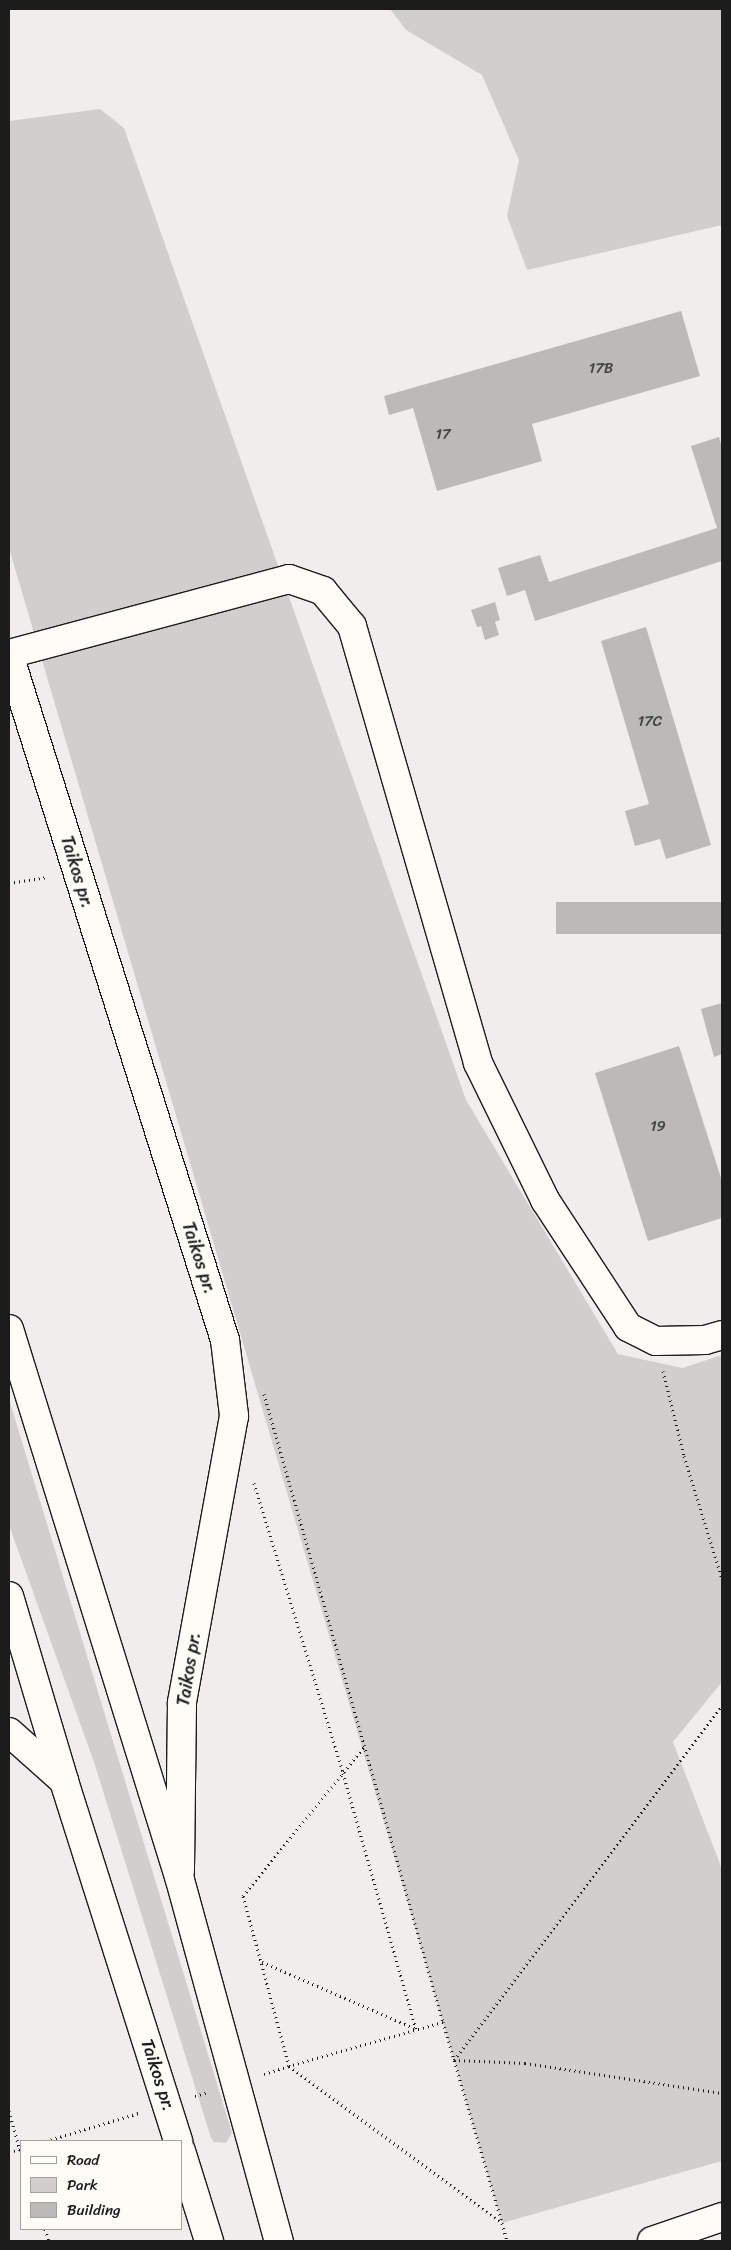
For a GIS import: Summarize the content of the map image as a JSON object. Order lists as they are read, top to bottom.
{
  "streets": {
    "street": ["Taikos pr."]
  },
  "house_numbers": [
    "17B",
    "17",
    "17C",
    "19"
  ],
  "legend": ["Road", "Park", "Building"]
}
